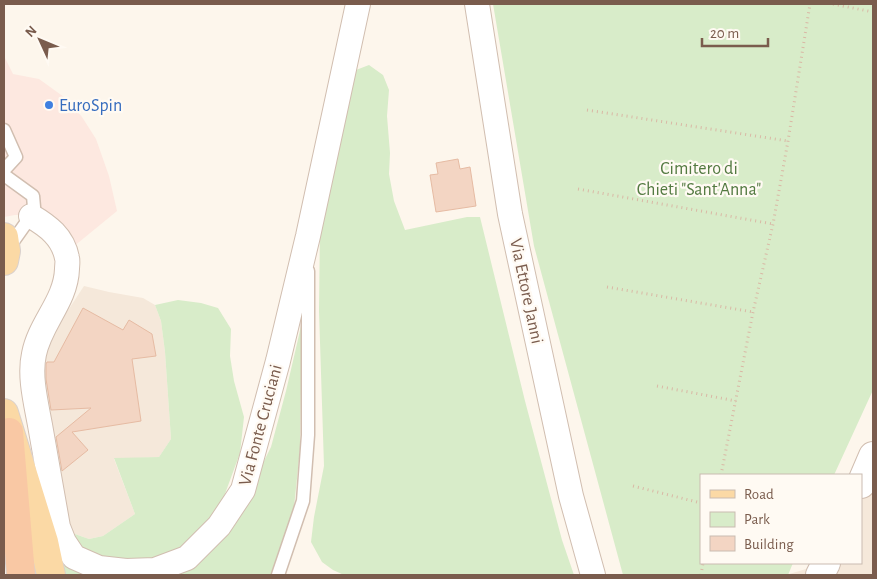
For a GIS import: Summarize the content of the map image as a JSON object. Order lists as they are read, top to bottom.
{
  "streets": {
    "street": ["Via Ettore Janni", "Via Fonte Cruciani"]
  },
  "parks": ["Cimitero di Chieti \"Sant'Anna\""],
  "places": ["EuroSpin"],
  "legend": ["Road", "Park", "Building"],
  "scale_bar": "20 m",
  "north": "top left"
}
